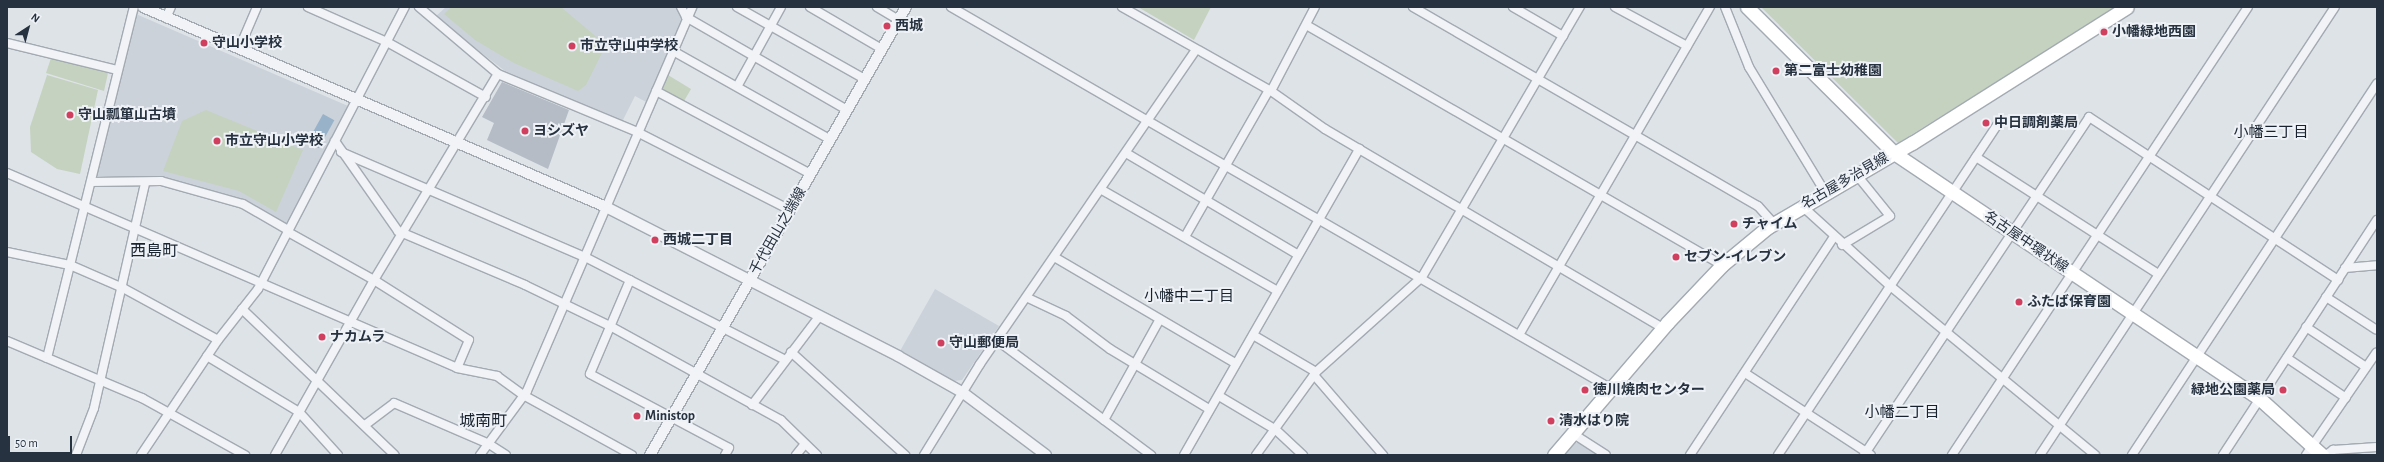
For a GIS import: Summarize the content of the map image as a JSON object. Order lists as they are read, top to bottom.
{
  "streets": {
    "main road": ["名古屋多治見線", "名古屋中環状線"],
    "street": ["千代田山之端線"]
  },
  "crossings": [
    ["名古屋多治見線", "名古屋中環状線"]
  ],
  "districts": [
    "小幡三丁目",
    "西島町",
    "小幡中二丁目",
    "小幡二丁目",
    "城南町"
  ],
  "places": [
    "西城",
    "小幡緑地西園",
    "守山小学校",
    "市立守山中学校",
    "第二富士幼稚園",
    "守山瓢箪山古墳",
    "中日調剤薬局",
    "ヨシズヤ",
    "市立守山小学校",
    "チャイム",
    "西城二丁目",
    "セブン-イレブン",
    "ふたば保育園",
    "ナカムラ",
    "守山郵便局",
    "徳川焼肉センター",
    "緑地公園薬局",
    "Ministop",
    "清水はり院"
  ],
  "scale_bar": "50 m",
  "north": "top right"
}
